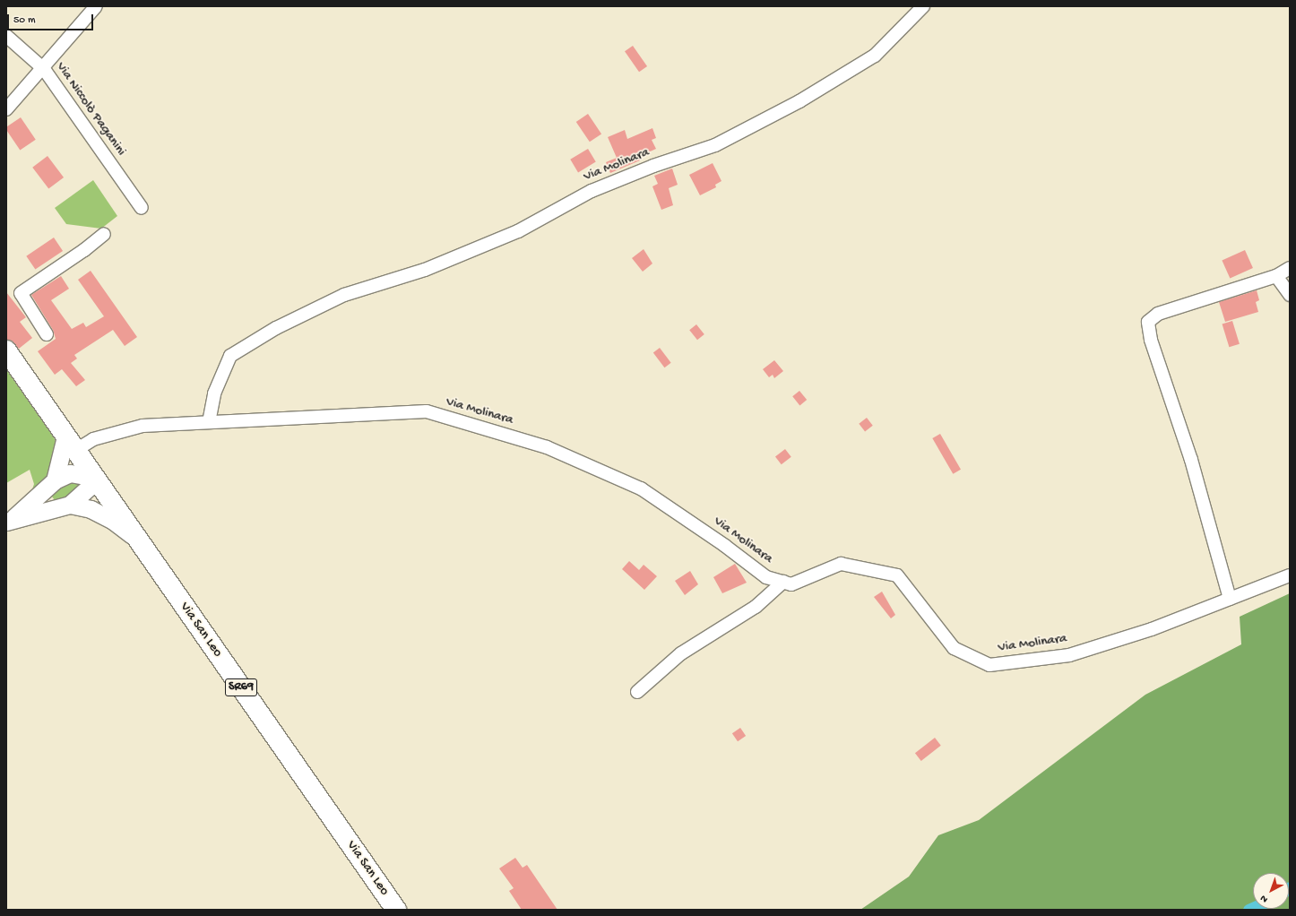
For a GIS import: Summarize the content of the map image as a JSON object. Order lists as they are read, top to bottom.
{
  "streets": {
    "main road": ["Via San Leo", "SR69"],
    "street": ["Via Niccolò Paganini", "Via Molinara"]
  },
  "crossings": [
    ["Via Molinara", "Via San Leo"]
  ],
  "scale_bar": "50 m",
  "north": "bottom left"
}
